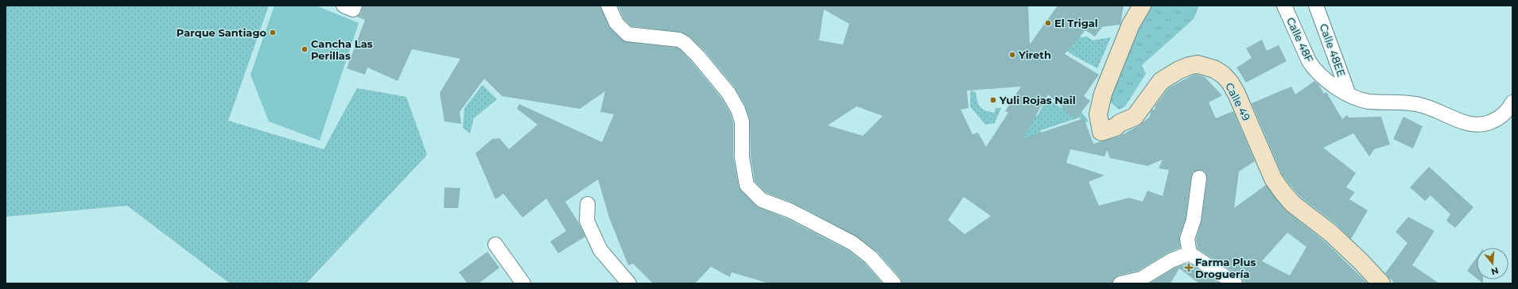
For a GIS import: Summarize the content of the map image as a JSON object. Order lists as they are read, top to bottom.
{
  "streets": {
    "street": ["Calle 48F", "Calle 48EE", "Calle 49"]
  },
  "crossings": [
    ["Calle 48F", "Calle 48EE"]
  ],
  "places": {
    "other": [
      "El Trigal",
      "Parque Santiago",
      "Cancha Las Perillas",
      "Yireth",
      "Yuli Rojas Nail"
    ],
    "health": ["Farma Plus Droguería"]
  },
  "north": "bottom"
}
